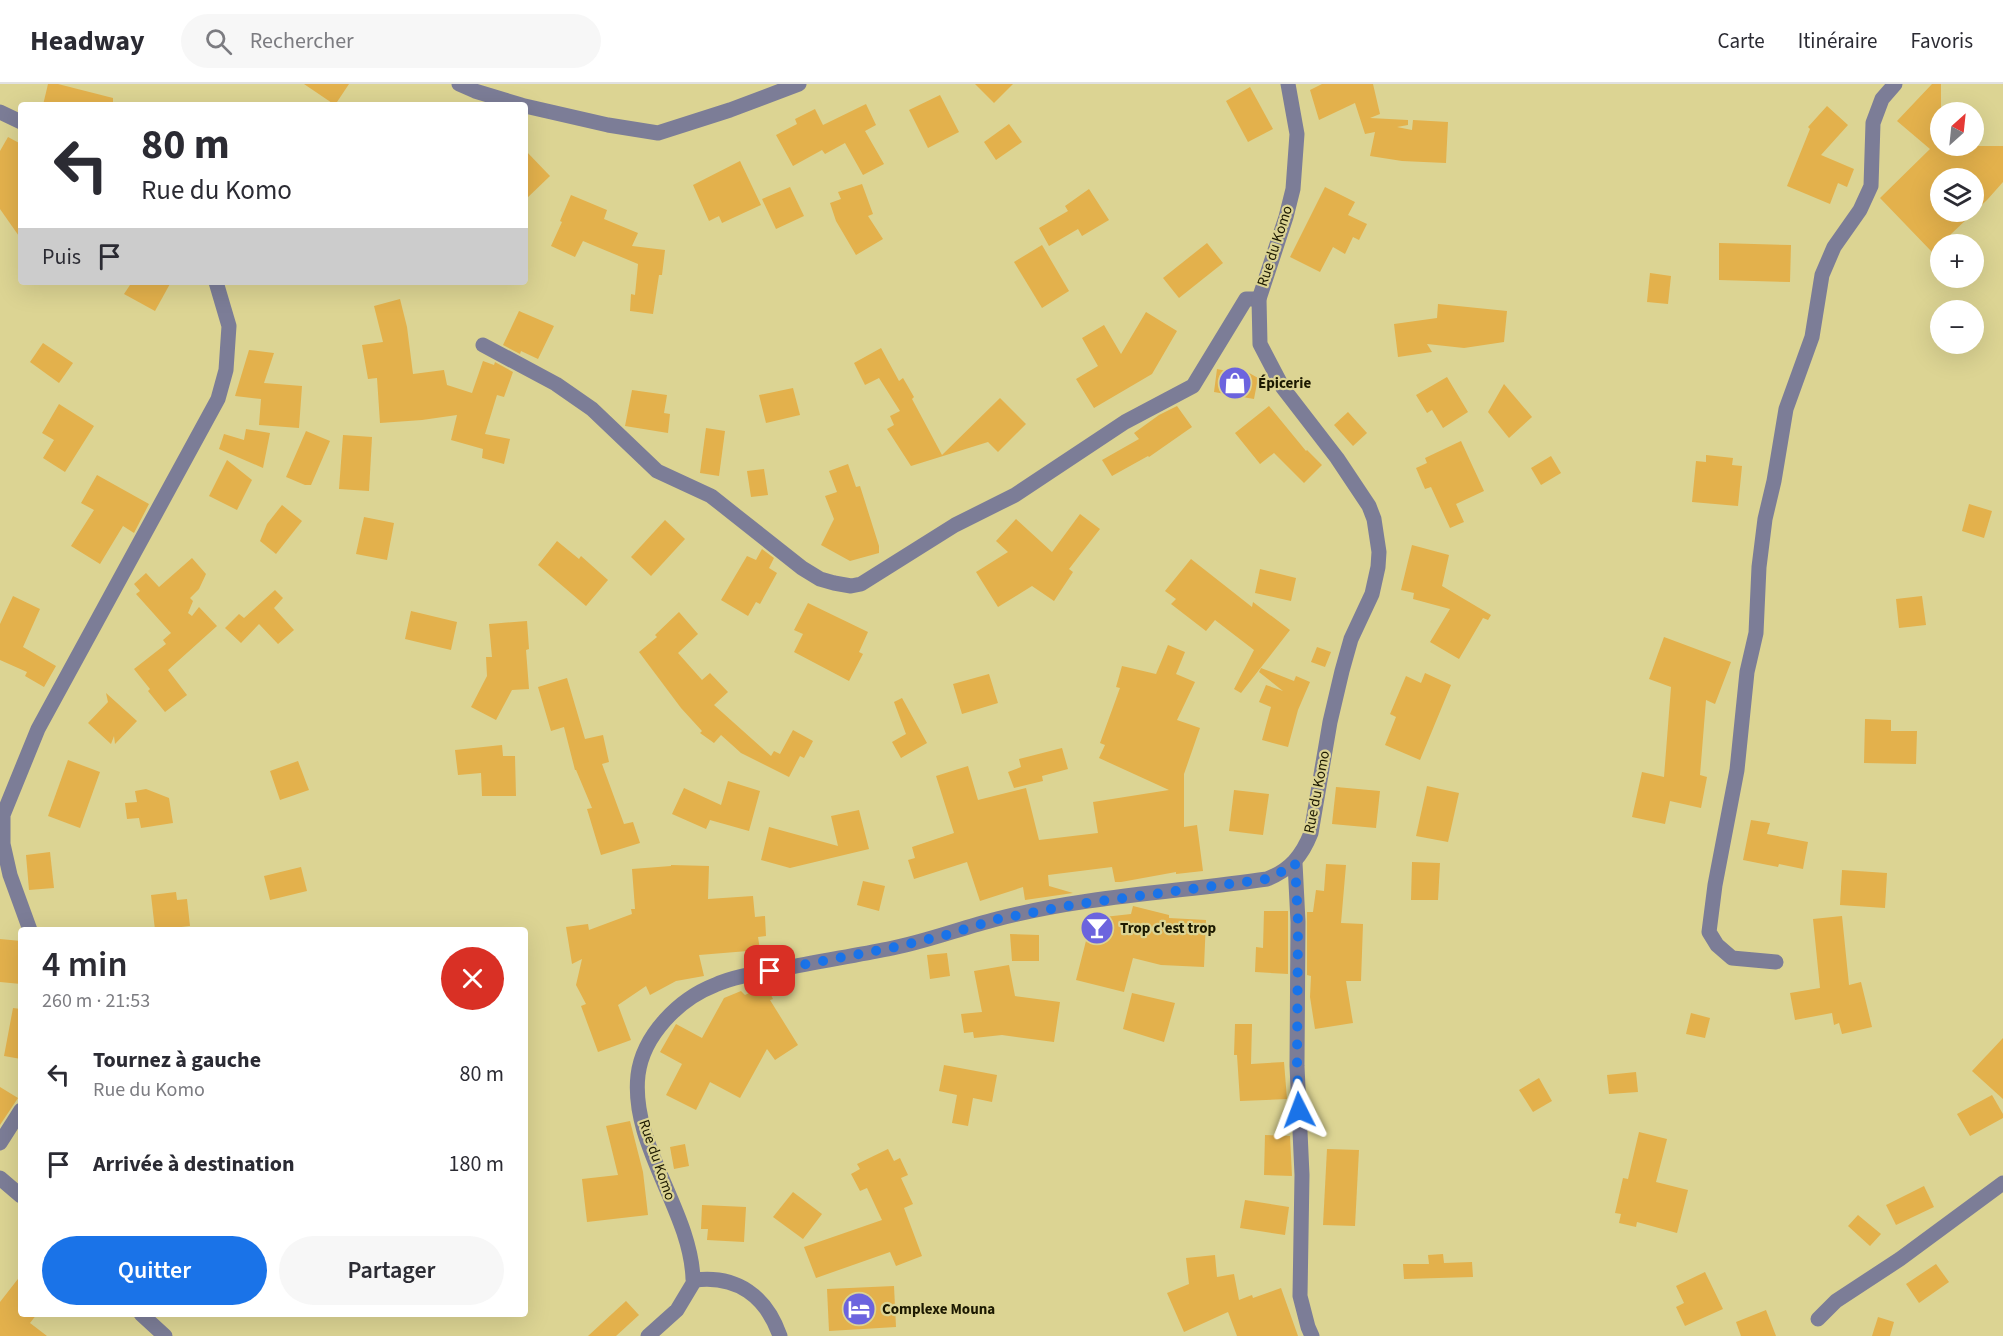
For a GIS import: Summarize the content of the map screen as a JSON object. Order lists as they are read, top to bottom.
{
  "streets": {
    "street": ["Rue du Komo"]
  },
  "places": {
    "shop": ["Épicerie"],
    "bar": ["Trop c'est trop"],
    "hotel": ["Complexe Mouna"]
  },
  "north": "top right",
  "page": {
    "header": "Headway",
    "search": "Rechercher",
    "nav": ["Carte", "Itinéraire", "Favoris"],
    "map_buttons": ["+", "−"],
    "turn": ["80 m", "Rue du Komo"],
    "then": "Puis",
    "heading": ["4 min", "260 m · 21:53"],
    "list": [
      {
        "name": "Tournez à gauche",
        "note": "Rue du Komo",
        "value": "80 m"
      },
      {
        "name": "Arrivée à destination",
        "value": "180 m"
      }
    ],
    "buttons": ["Quitter", "Partager"]
  }
}
